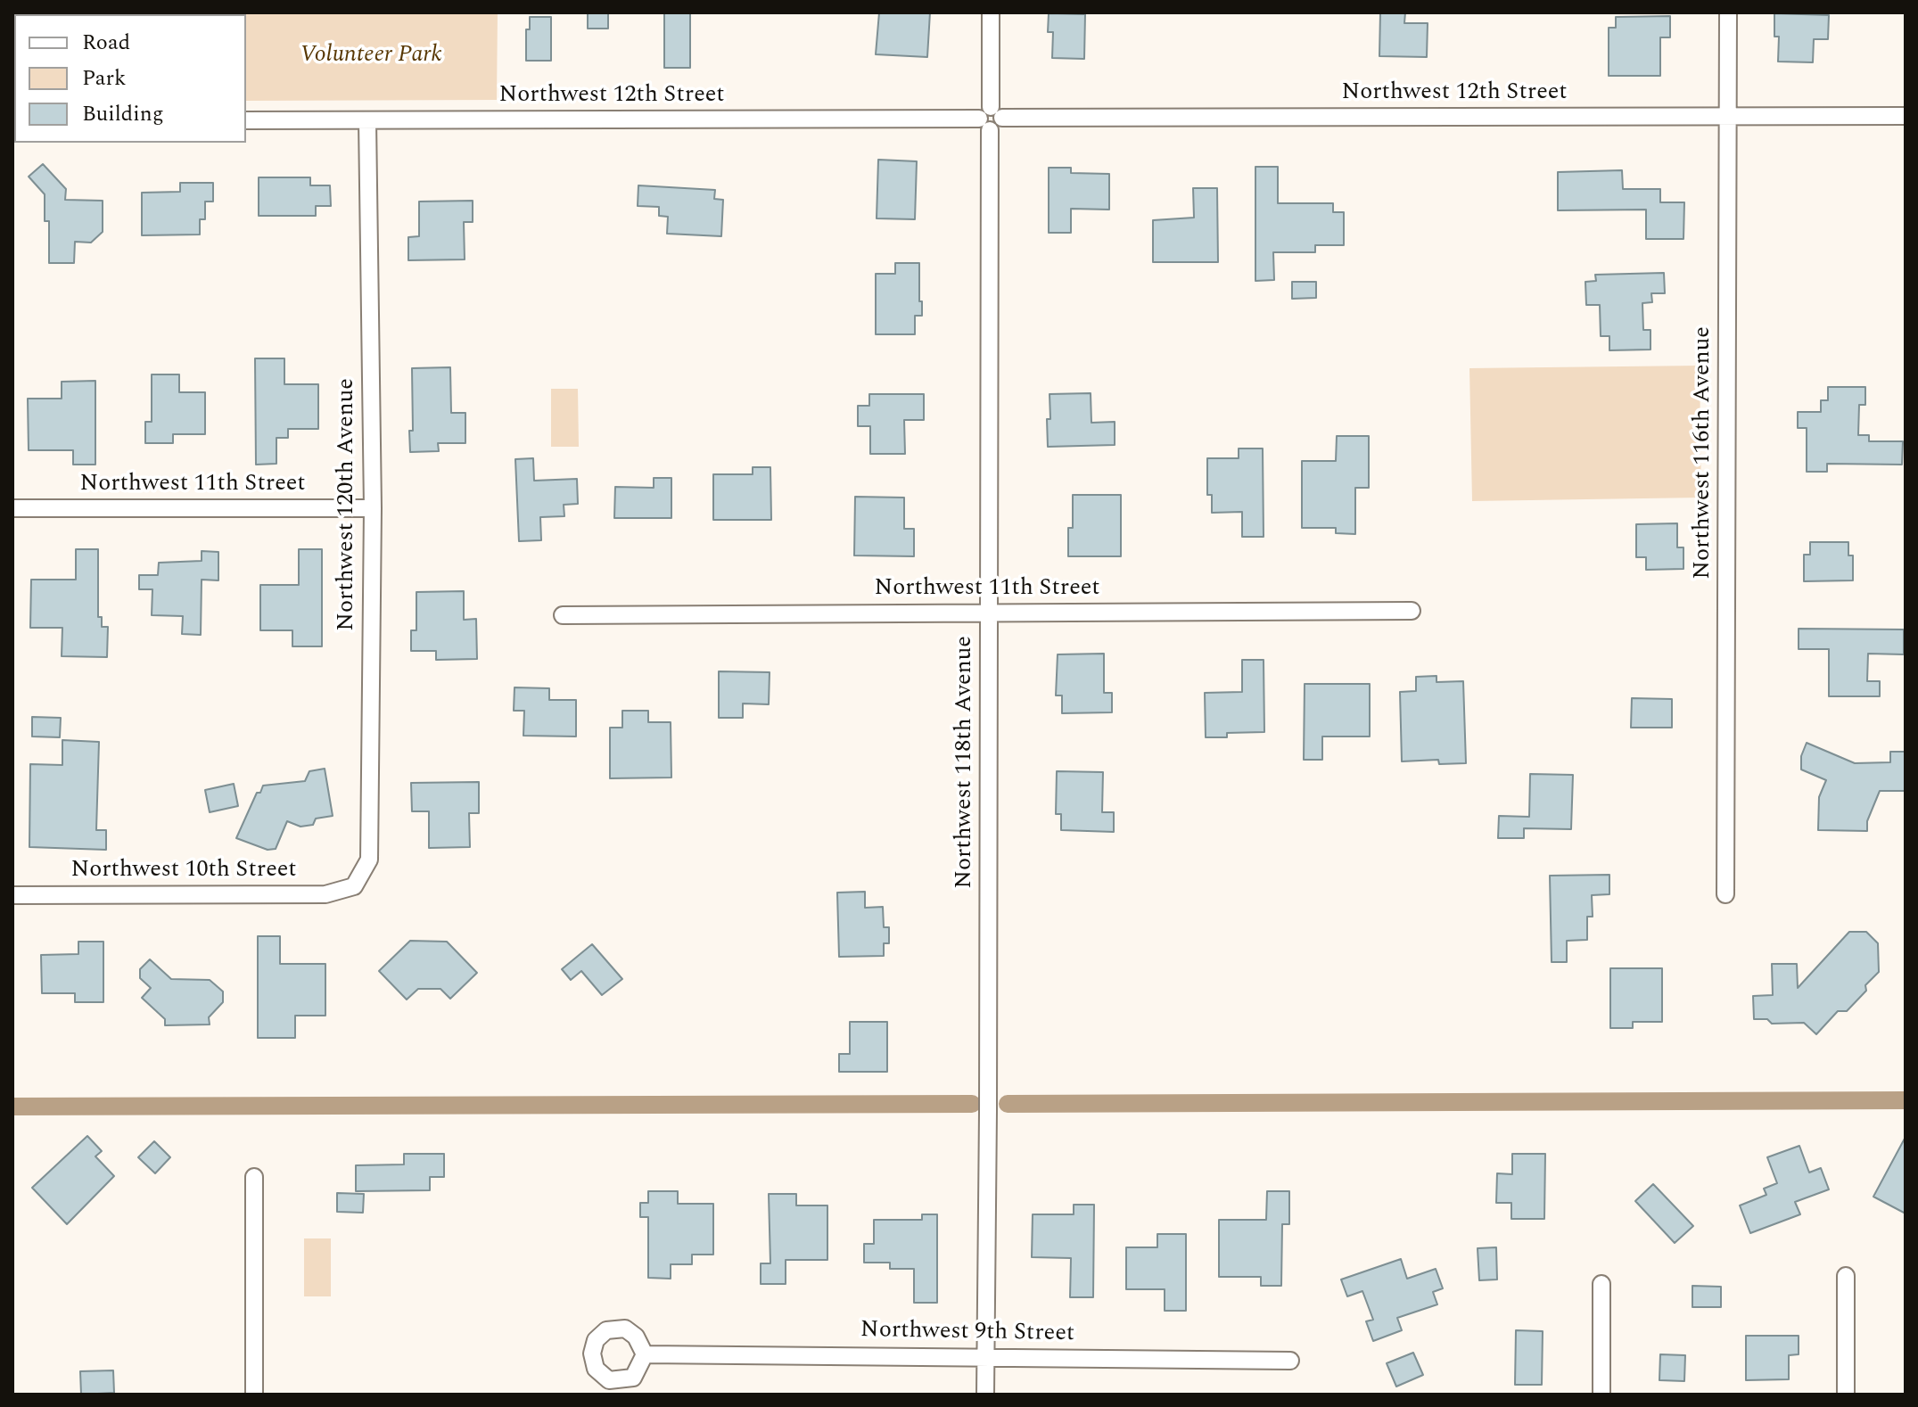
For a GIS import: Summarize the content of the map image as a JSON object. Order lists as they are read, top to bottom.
{
  "streets": {
    "street": [
      "Northwest 12th Street",
      "Northwest 116th Avenue",
      "Northwest 11th Street",
      "Northwest 120th Avenue",
      "Northwest 118th Avenue",
      "Northwest 10th Street",
      "Northwest 9th Street"
    ]
  },
  "crossings": [
    ["Northwest 12th Street", "Northwest 116th Avenue"],
    ["Northwest 12th Street", "Northwest 120th Avenue"],
    ["Northwest 12th Street", "Northwest 118th Avenue"],
    ["Northwest 11th Street", "Northwest 120th Avenue"],
    ["Northwest 11th Street", "Northwest 118th Avenue"],
    ["Northwest 120th Avenue", "Northwest 10th Street"],
    ["Northwest 118th Avenue", "Northwest 9th Street"]
  ],
  "parks": ["Volunteer Park"],
  "legend": ["Road", "Park", "Building"]
}
